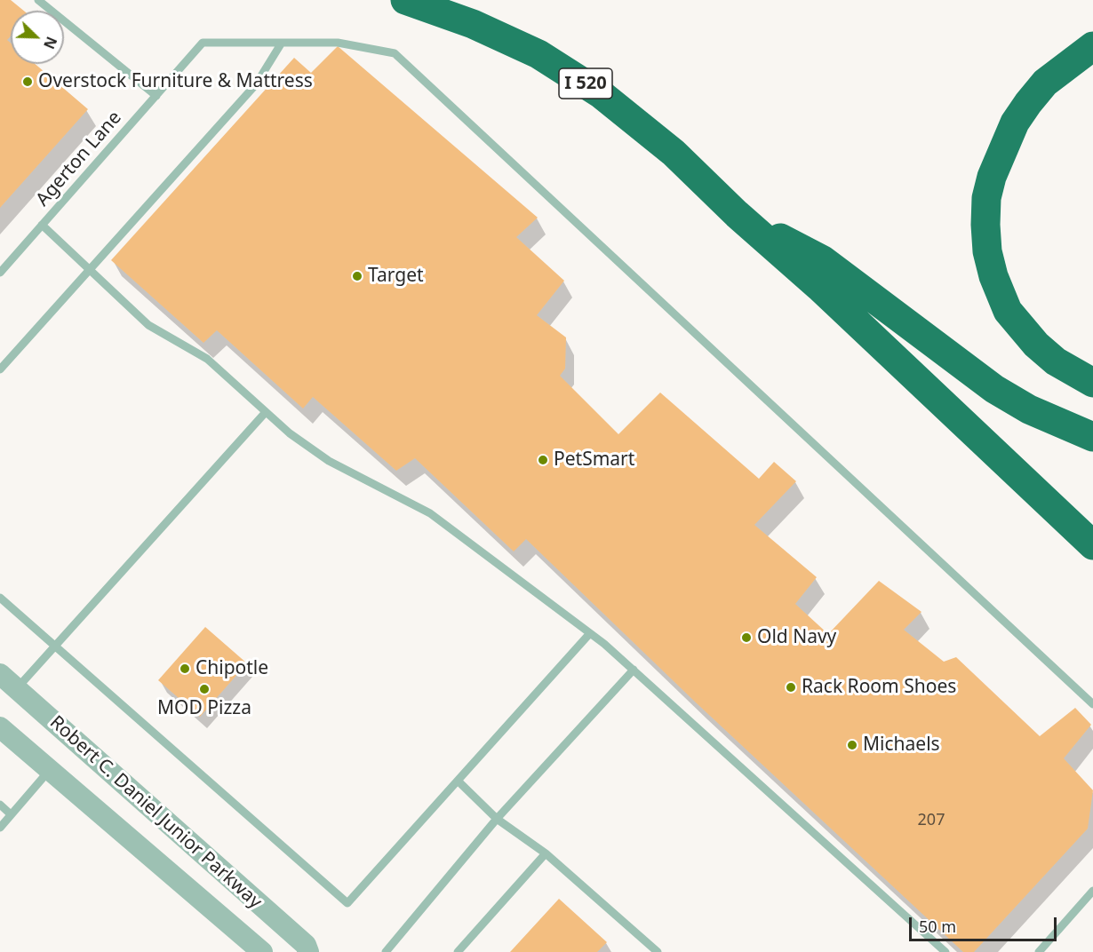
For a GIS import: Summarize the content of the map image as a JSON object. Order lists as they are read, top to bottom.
{
  "streets": {
    "highway": ["I 520"],
    "street": ["Robert C. Daniel Junior Parkway"],
    "lane": ["Agerton Lane"]
  },
  "places": [
    "Overstock Furniture & Mattress",
    "Target",
    "PetSmart",
    "Old Navy",
    "Chipotle",
    "Rack Room Shoes",
    "MOD Pizza",
    "Michaels"
  ],
  "house_numbers": ["207"],
  "scale_bar": "50 m",
  "north": "bottom right"
}
